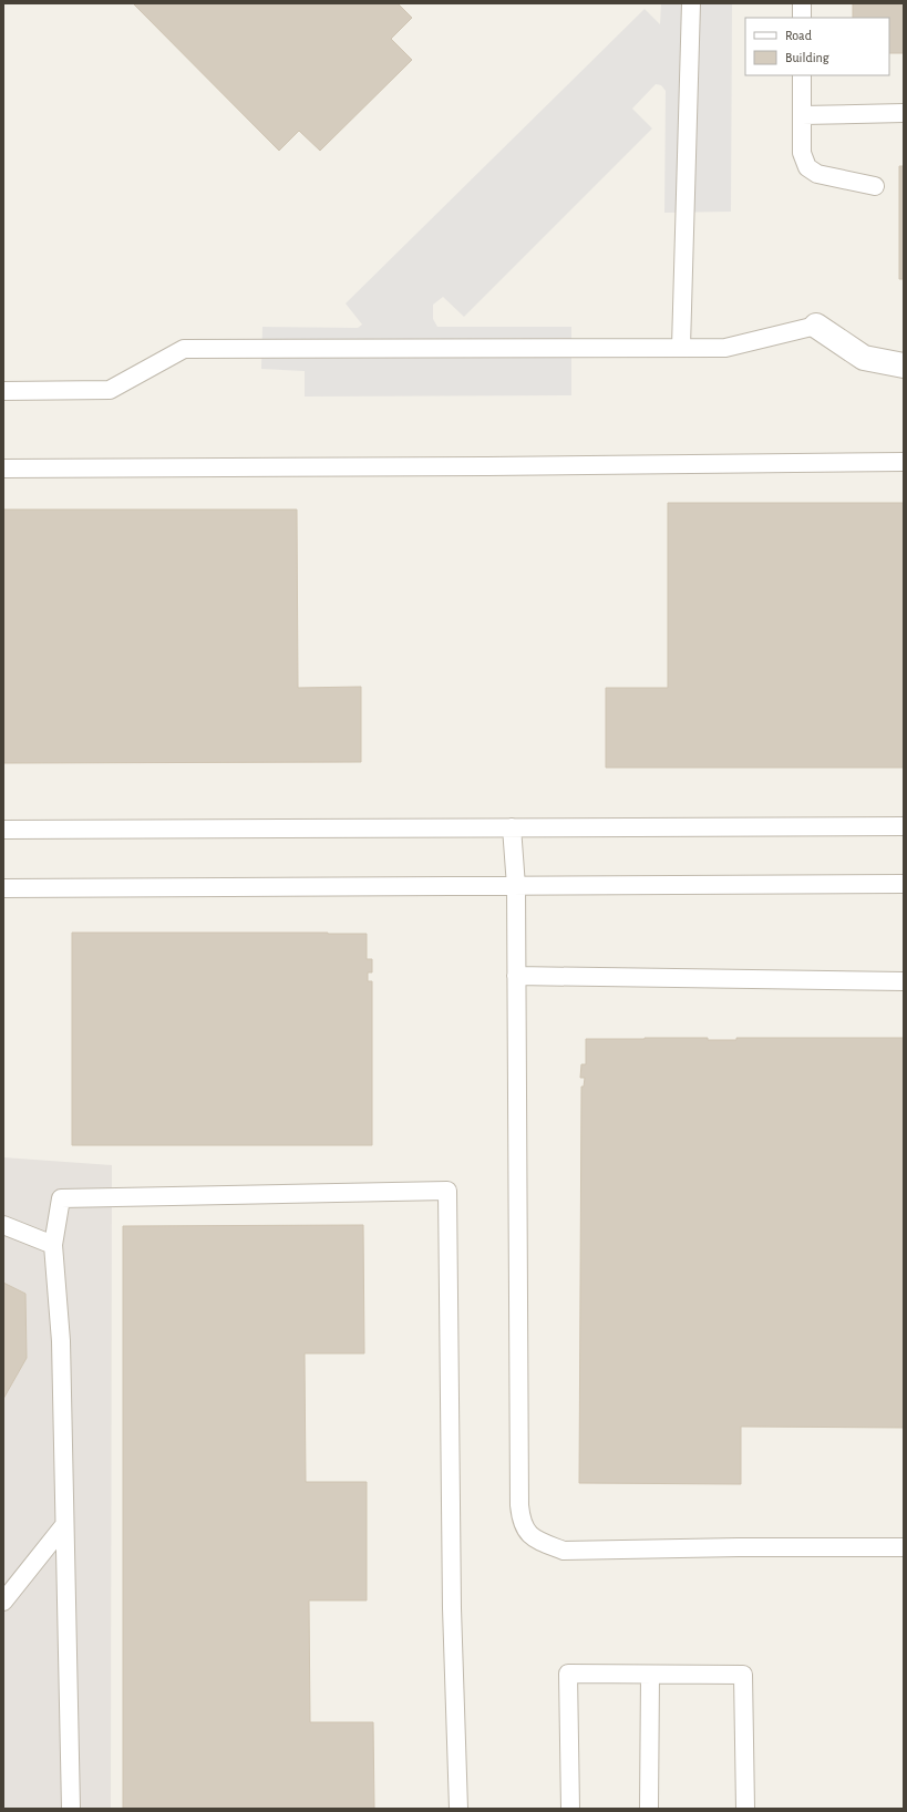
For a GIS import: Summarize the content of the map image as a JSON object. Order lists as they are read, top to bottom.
{
  "legend": ["Road", "Building"]
}
